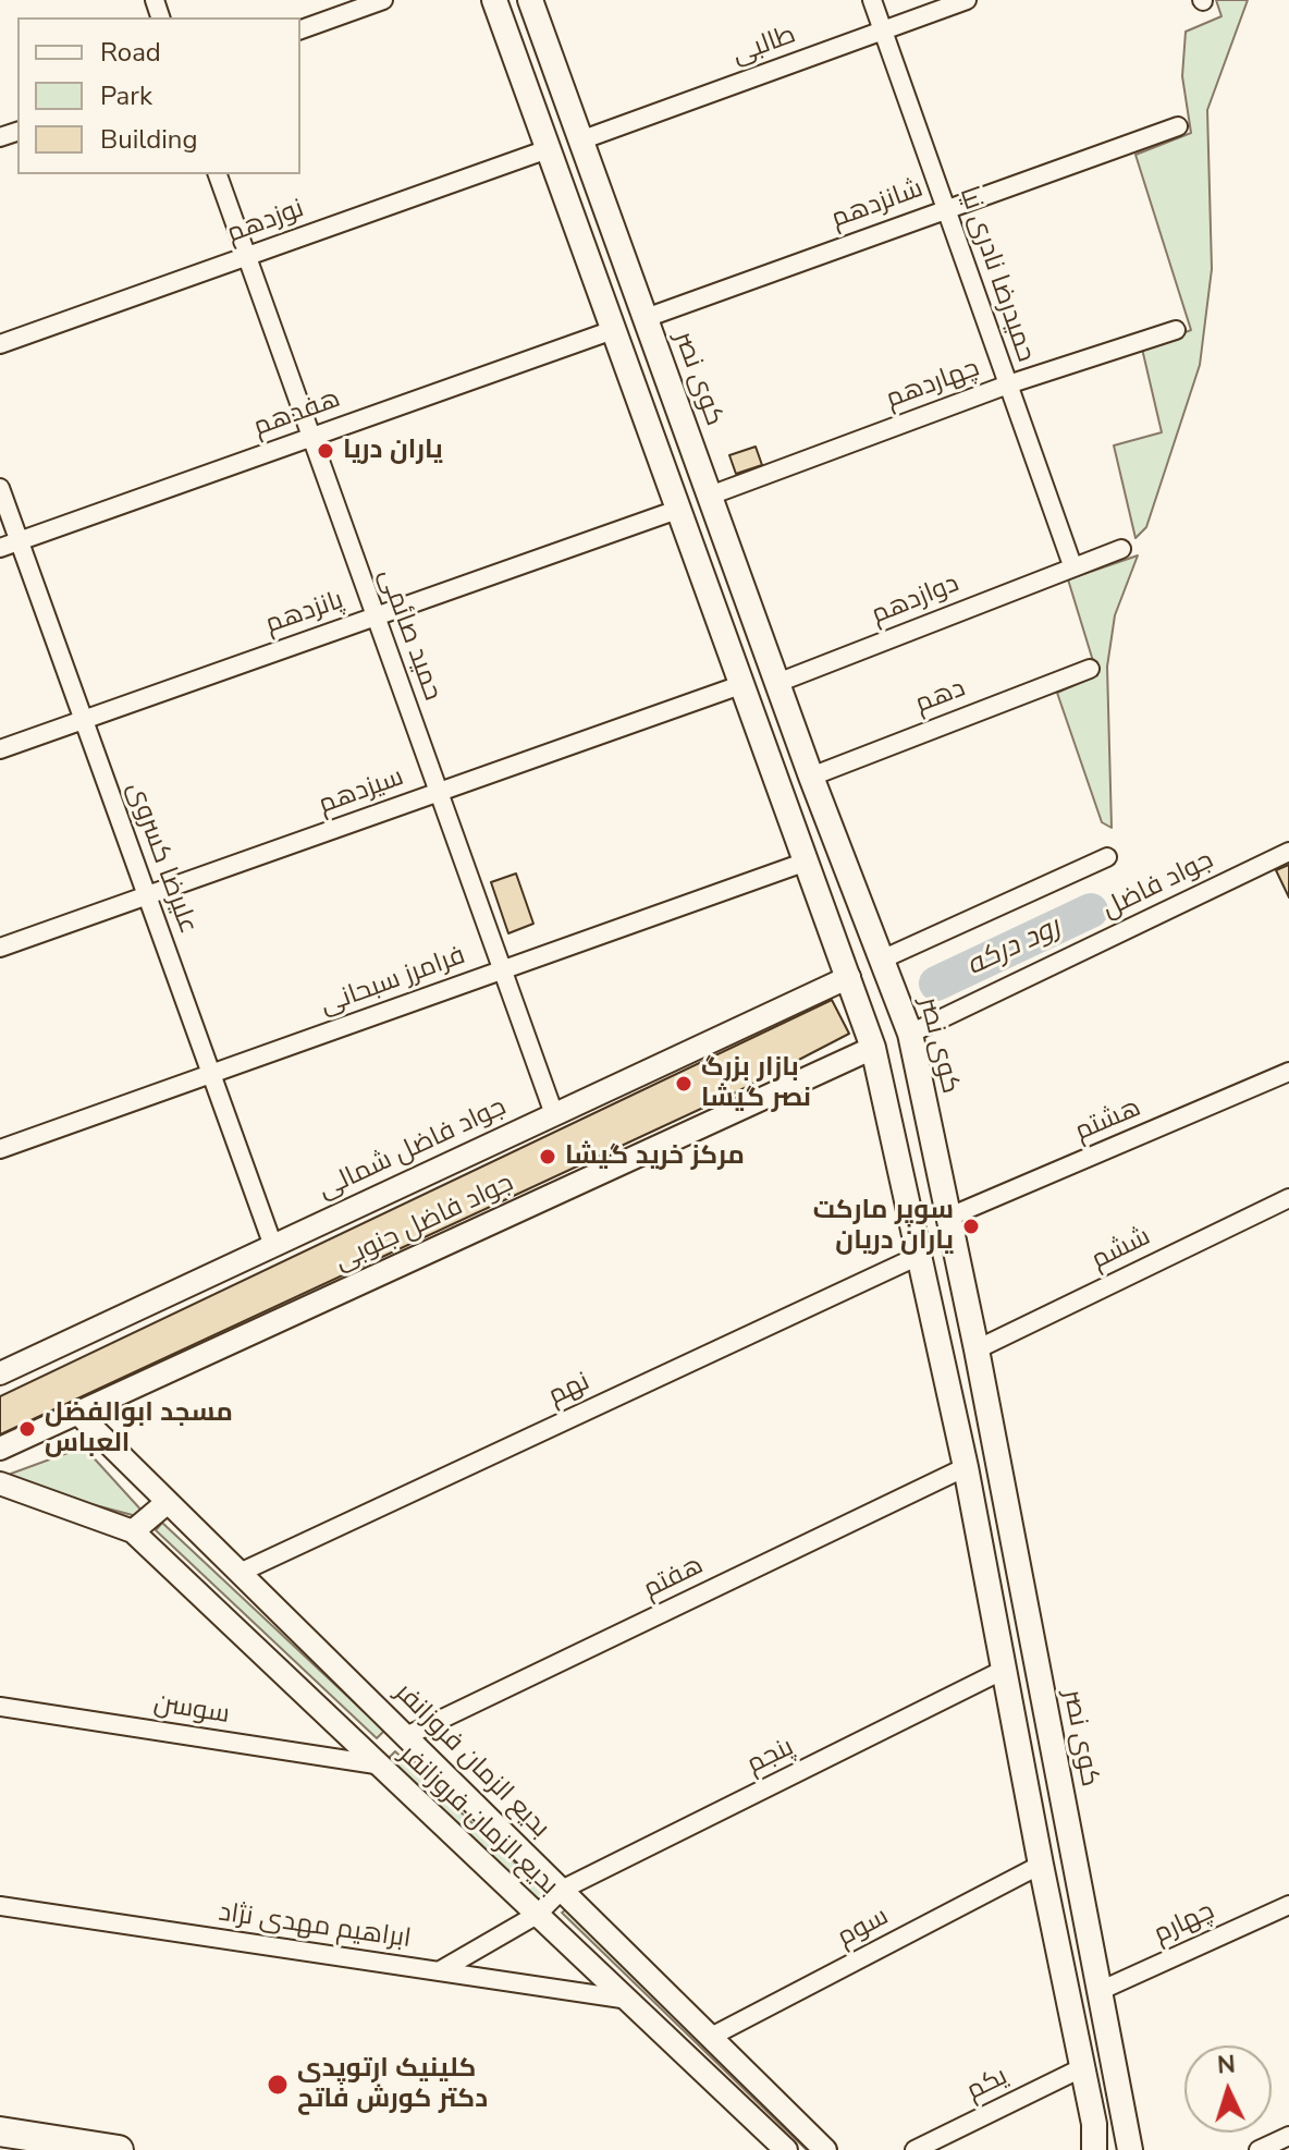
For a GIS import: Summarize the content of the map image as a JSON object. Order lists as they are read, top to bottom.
{
  "streets": {
    "main road": ["کوی نصر"],
    "street": [
      "طالبی",
      "شانزدهم",
      "نوزدهم",
      "حمیدرضا نادری نیا",
      "چهاردهم",
      "هفدهم",
      "دوازدهم",
      "پانزدهم",
      "حمید صائمی",
      "دهم",
      "سیزدهم",
      "علیرضا کسروی",
      "جواد فاضل",
      "فرامرز سبحانی",
      "هشتم",
      "جواد فاضل شمالی",
      "جواد فاضل جنوبی",
      "ششم",
      "نهم",
      "هفتم",
      "سوسن",
      "پنجم",
      "بدیع‌ الزمان فروزانفر",
      "بدیع الزمان فروزانفر",
      "چهارم",
      "ابراهیم مهدی نژاد",
      "سوم",
      "یکم"
    ]
  },
  "crossings": [
    ["طالبی", "حمیدرضا نادری نیا"],
    ["طالبی", "کوی نصر"],
    ["شانزدهم", "حمیدرضا نادری نیا"],
    ["شانزدهم", "کوی نصر"],
    ["نوزدهم", "حمید صائمی"],
    ["حمیدرضا نادری نیا", "چهاردهم"],
    ["حمیدرضا نادری نیا", "دوازدهم"],
    ["کوی نصر", "چهاردهم"],
    ["کوی نصر", "دوازدهم"],
    ["کوی نصر", "دهم"],
    ["کوی نصر", "جواد فاضل"],
    ["کوی نصر", "هشتم"],
    ["کوی نصر", "ششم"],
    ["کوی نصر", "چهارم"],
    ["هفدهم", "حمید صائمی"],
    ["هفدهم", "علیرضا کسروی"],
    ["پانزدهم", "حمید صائمی"],
    ["پانزدهم", "علیرضا کسروی"],
    ["حمید صائمی", "سیزدهم"],
    ["حمید صائمی", "فرامرز سبحانی"],
    ["حمید صائمی", "جواد فاضل شمالی"],
    ["سیزدهم", "علیرضا کسروی"],
    ["علیرضا کسروی", "فرامرز سبحانی"],
    ["علیرضا کسروی", "جواد فاضل شمالی"],
    ["جواد فاضل جنوبی", "بدیع‌ الزمان فروزانفر"],
    ["نهم", "بدیع‌ الزمان فروزانفر"],
    ["هفتم", "بدیع‌ الزمان فروزانفر"],
    ["سوسن", "بدیع الزمان فروزانفر"],
    ["پنجم", "بدیع‌ الزمان فروزانفر"],
    ["پنجم", "بدیع الزمان فروزانفر"],
    ["پنجم", "ابراهیم مهدی نژاد"],
    ["بدیع‌ الزمان فروزانفر", "سوم"],
    ["بدیع الزمان فروزانفر", "ابراهیم مهدی نژاد"]
  ],
  "water": ["رود درکه"],
  "places": [
    "یاران دریا",
    "بازار بزرگ نصر گیشا",
    "مرکز خرید گیشا",
    "سوپر مارکت یاران دریان",
    "مسجد ابوالفضل العباس",
    "کلینیک ارتوپدی دکتر کورش فاتح"
  ],
  "legend": ["Road", "Park", "Building"],
  "north": "top"
}
